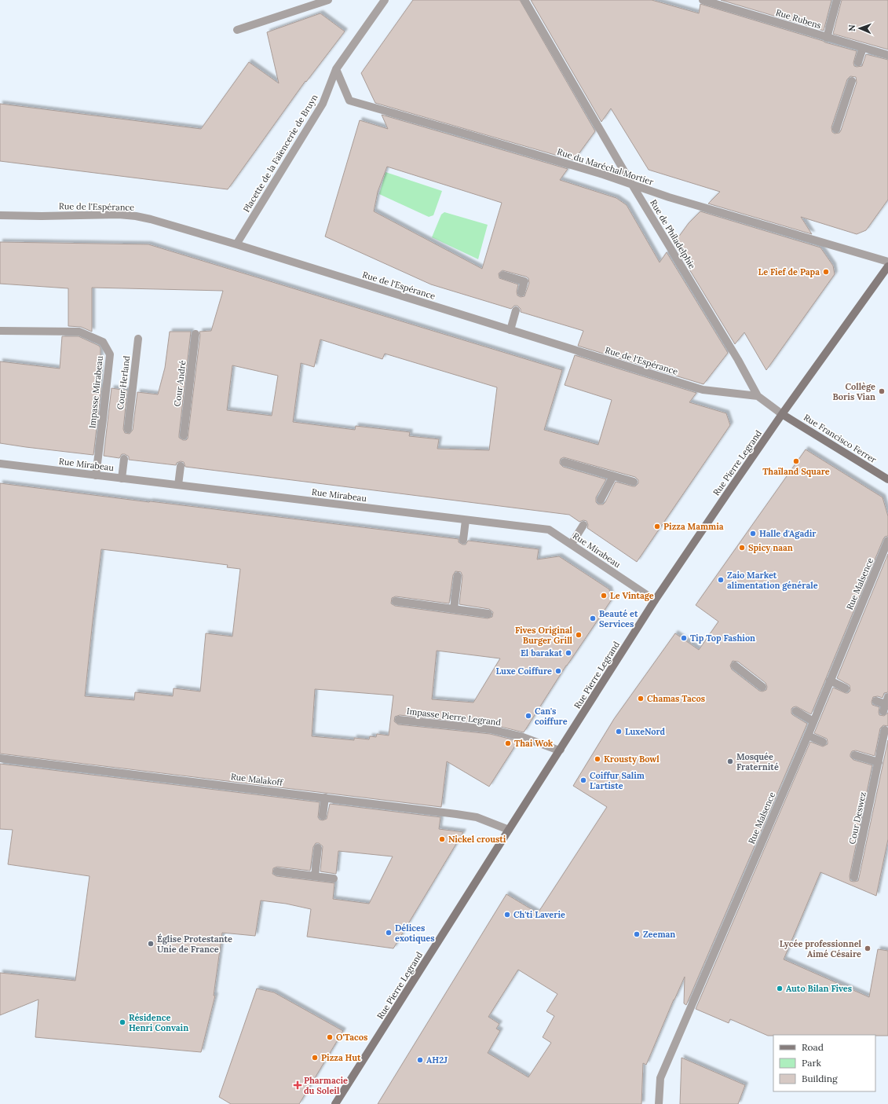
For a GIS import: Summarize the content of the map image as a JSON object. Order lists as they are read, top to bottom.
{
  "streets": {
    "main road": ["Rue Francisco Ferrer", "Rue Pierre Legrand"],
    "street": [
      "Rue Rubens",
      "Placette de la Faïencerie de Bruyn",
      "Rue du Maréchal Mortier",
      "Rue de l'Espérance",
      "Rue de Philadelphie",
      "Cour Herland",
      "Cour André",
      "Impasse Mirabeau",
      "Rue Mirabeau",
      "Rue Malsence",
      "Impasse Pierre Legrand",
      "Rue Malakoff",
      "Cour Deswez"
    ]
  },
  "crossings": [
    ["Placette de la Faïencerie de Bruyn", "Rue du Maréchal Mortier"],
    ["Placette de la Faïencerie de Bruyn", "Rue de l'Espérance"],
    ["Rue du Maréchal Mortier", "Rue de Philadelphie"],
    ["Rue de l'Espérance", "Rue de Philadelphie"],
    ["Impasse Mirabeau", "Rue Mirabeau"],
    ["Rue Francisco Ferrer", "Rue Pierre Legrand"],
    ["Rue Pierre Legrand", "Rue Mirabeau"],
    ["Rue Pierre Legrand", "Impasse Pierre Legrand"],
    ["Rue Pierre Legrand", "Rue Malakoff"]
  ],
  "places": {
    "other": [
      "Le Fief de Papa",
      "Collège Boris Vian",
      "Thaïland Square",
      "Pizza Mammia",
      "Halle d'Agadir",
      "Spicy naan",
      "Zaio Market alimentation générale",
      "Le Vintage",
      "Beauté et Services",
      "Fives Original Burger Grill",
      "Tip Top Fashion",
      "El barakat",
      "Luxe Coiffure",
      "Chamas Tacos",
      "Can's coiffure",
      "LuxeNord",
      "Thai Wok",
      "Krousty Bowl",
      "Mosquée Fraternité",
      "Coiffur Salim L'artiste",
      "Nickel crousti",
      "Ch'ti Laverie",
      "Délices exotiques",
      "Zeeman",
      "Église Protestante Unie de France",
      "Lycée professionnel Aimé Césaire",
      "Auto Bilan Fives",
      "Résidence Henri Convain",
      "O'Tacos",
      "Pizza Hut",
      "AH2J"
    ],
    "health": ["Pharmacie du Soleil"]
  },
  "legend": ["Road", "Park", "Building"],
  "north": "left"
}
